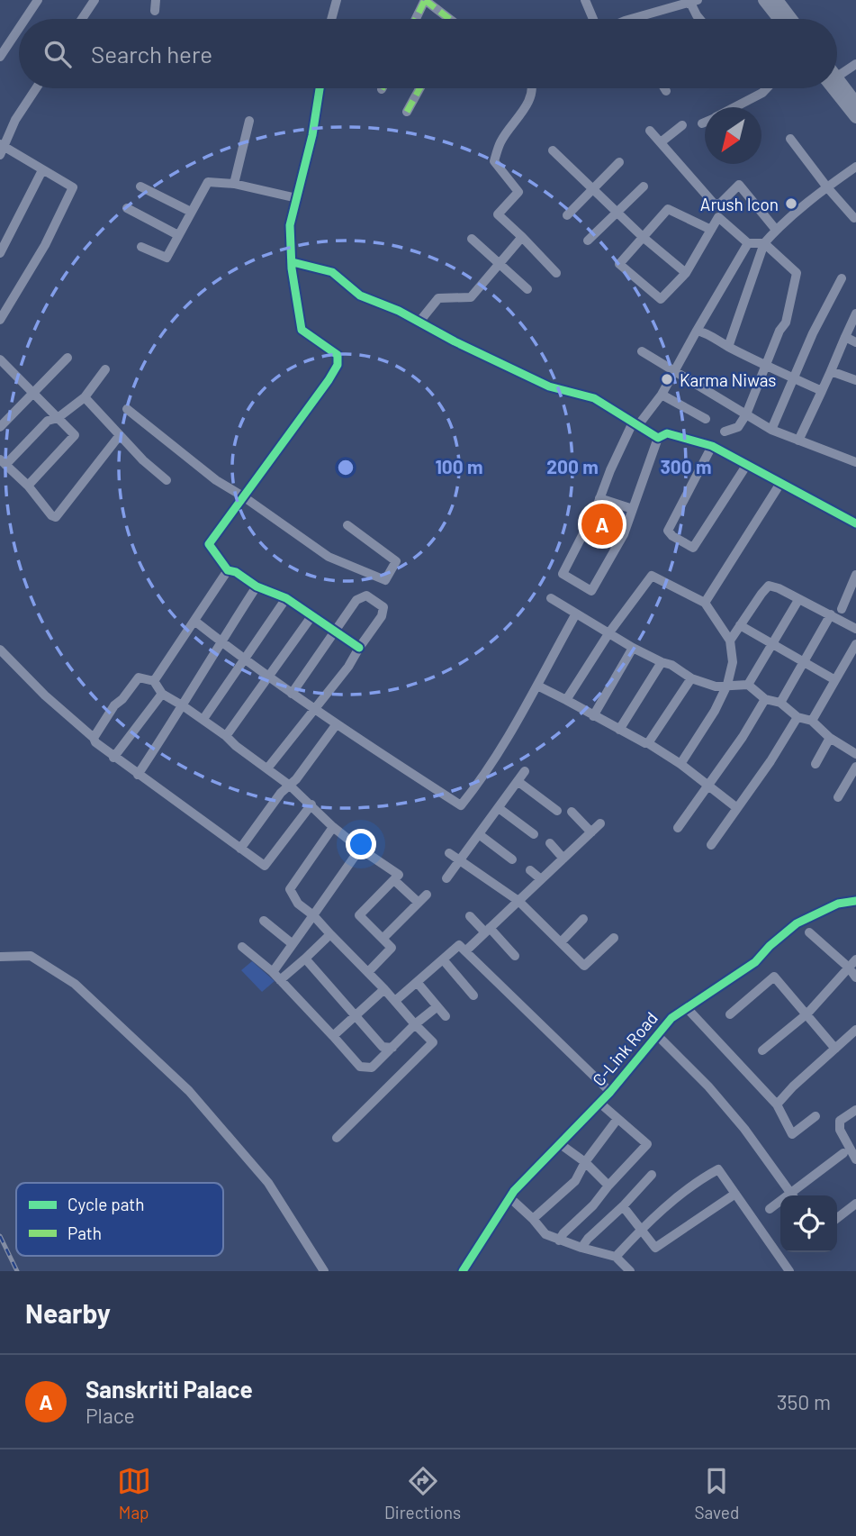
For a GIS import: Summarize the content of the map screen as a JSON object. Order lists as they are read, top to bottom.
{
  "streets": {
    "street": ["C-Link Road"]
  },
  "places": ["Arush Icon", "Karma Niwas"],
  "legend": ["Cycle path", "Path"],
  "north": "bottom left",
  "page": {
    "search": "Search here",
    "pins": "A",
    "heading": "Nearby",
    "list": [
      {
        "mark": "A",
        "name": "Sanskriti Palace",
        "note": "Place",
        "value": "350 m"
      }
    ],
    "nav": ["Map", "Directions", "Saved"]
  },
  "rings": ["100 m", "200 m", "300 m"]
}
